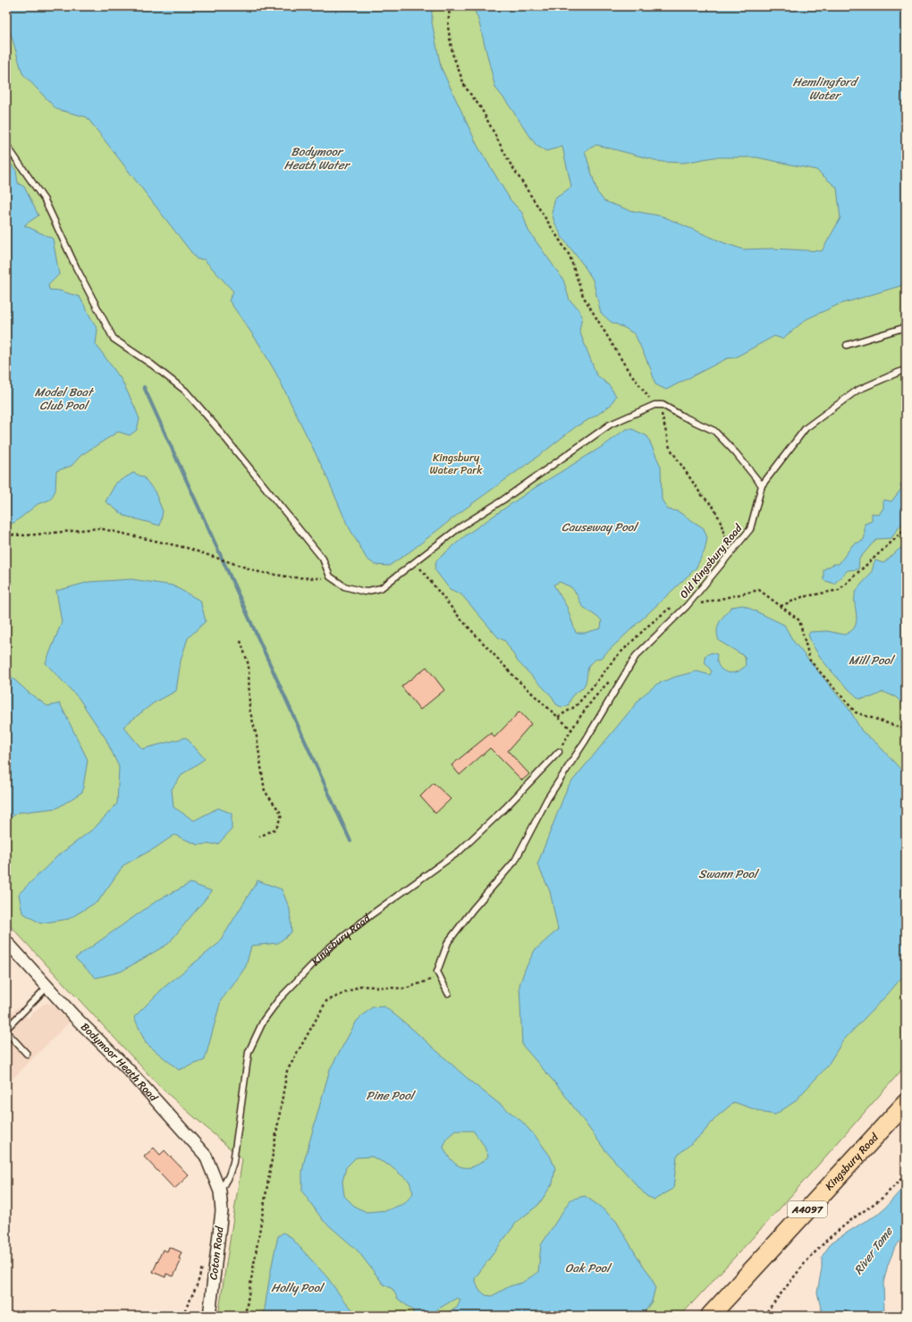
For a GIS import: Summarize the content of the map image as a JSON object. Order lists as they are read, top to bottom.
{
  "streets": {
    "main road": ["Kingsbury Road", "A4097"],
    "street": ["Bodymoor Heath Road", "Coton Road"],
    "lane": ["Old Kingsbury Road"]
  },
  "crossings": [
    ["Kingsbury Road", "Bodymoor Heath Road"],
    ["Kingsbury Road", "Coton Road"],
    ["Bodymoor Heath Road", "Coton Road"]
  ],
  "water": [
    "Hemlingford Water",
    "Bodymoor Heath Water",
    "Model Boat Club Pool",
    "Causeway Pool",
    "Mill Pool",
    "Swann Pool",
    "Pine Pool",
    "River Tame",
    "Oak Pool",
    "Holly Pool"
  ],
  "parks": ["Kingsbury Water Park"]
}
